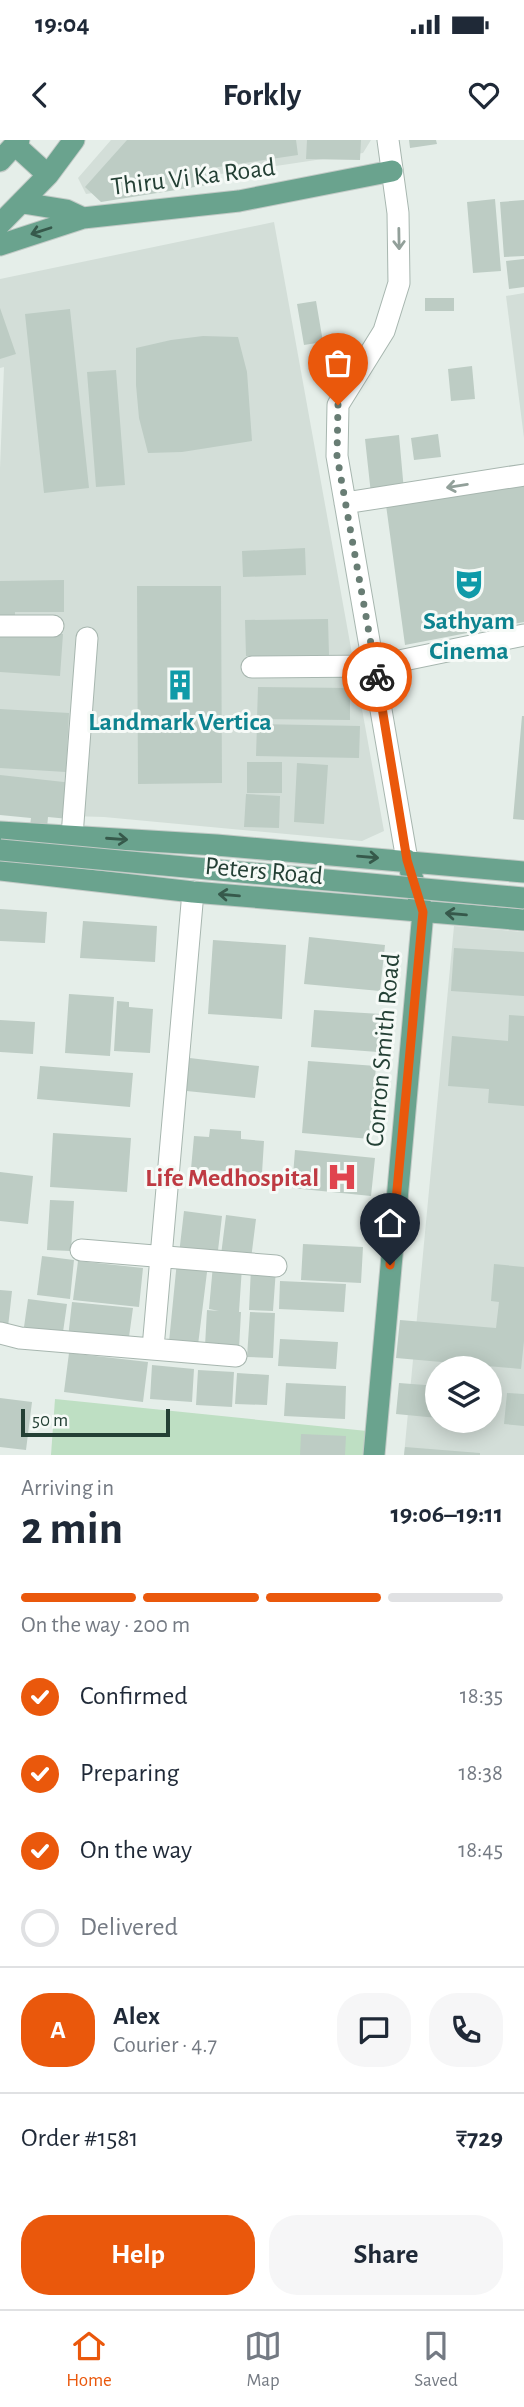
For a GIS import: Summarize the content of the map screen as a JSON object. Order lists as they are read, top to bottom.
{
  "streets": {
    "main road": ["Thiru Vi Ka Road", "Peters Road", "Conron Smith Road"]
  },
  "crossings": [
    ["Peters Road", "Conron Smith Road"]
  ],
  "places": {
    "theatre": ["Sathyam Cinema"],
    "building": ["Landmark Vertica"],
    "hospital": ["Life Medhospital"]
  },
  "scale_bar": "50 m",
  "page": {
    "status": "19:04",
    "header": "Forkly",
    "scale": "50 m",
    "heading": ["2 min", "Arriving in", "19:06–19:11"],
    "panel": [
      "Alex",
      "Courier · 4.7",
      "Order #1581",
      "₹729"
    ],
    "bar": "On the way · 200 m",
    "list": [
      ["Confirmed", "18:35"],
      ["Preparing", "18:38"],
      ["On the way", "18:45"],
      "Delivered"
    ],
    "round": "A",
    "buttons": ["Help", "Share"],
    "tabs": ["Home", "Map", "Saved"]
  }
}
